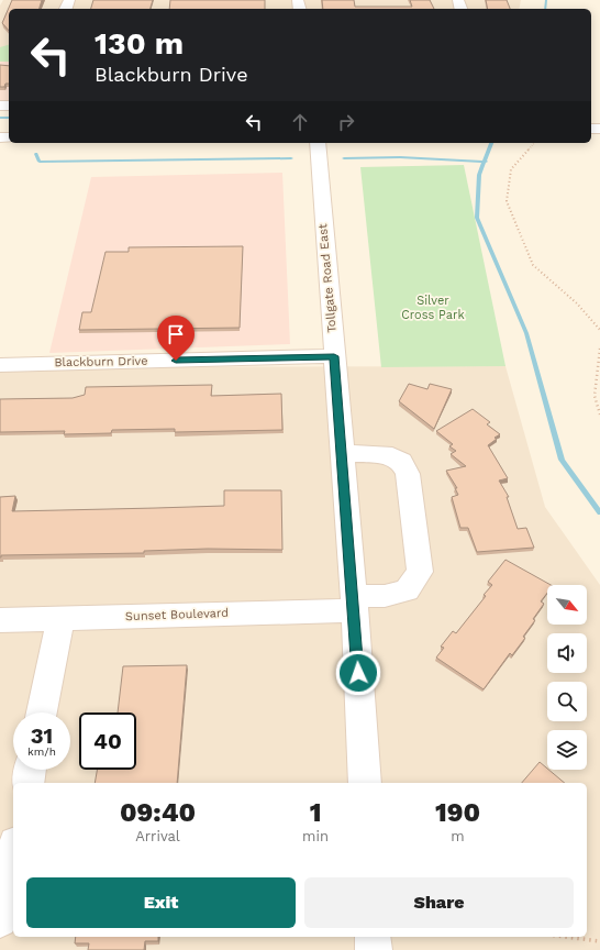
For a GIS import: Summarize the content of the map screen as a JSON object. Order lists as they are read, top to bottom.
{
  "streets": {
    "street": ["Tollgate Road East", "Blackburn Drive", "Sunset Boulevard"]
  },
  "crossings": [
    ["Tollgate Road East", "Blackburn Drive"],
    ["Tollgate Road East", "Sunset Boulevard"]
  ],
  "parks": ["Silver Cross Park"],
  "north": "bottom right",
  "page": {
    "turn": ["130 m", "Blackburn Drive"],
    "speed": "31 km/h",
    "limit": "40",
    "eta": [
      "09:40",
      "Arrival",
      "1",
      "min",
      "190",
      "m"
    ],
    "buttons": ["Exit", "Share"]
  }
}
